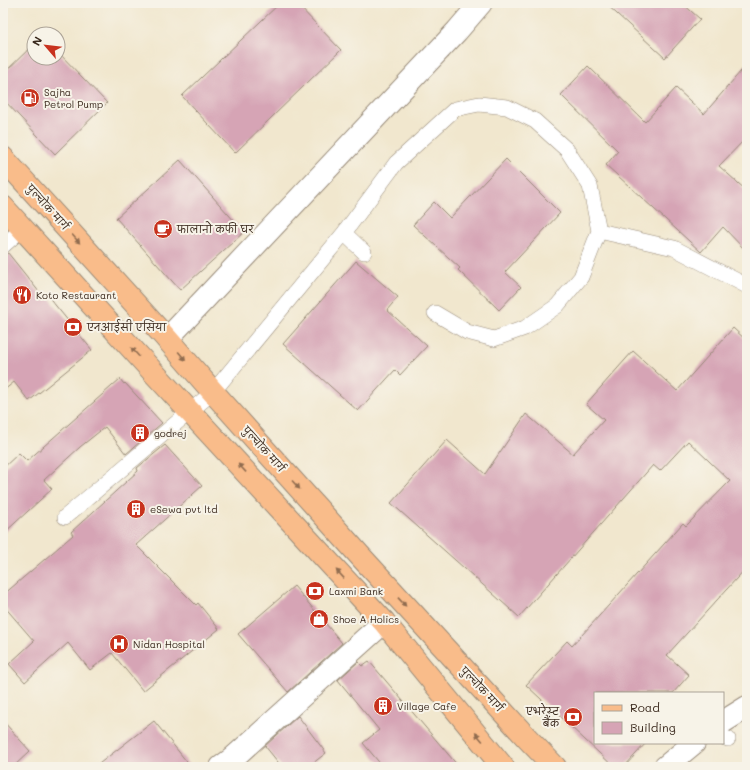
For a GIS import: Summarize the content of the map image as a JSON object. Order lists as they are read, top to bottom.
{
  "streets": {
    "main road": ["पुल्चोक मार्ग"]
  },
  "places": {
    "fuel station": ["Sajha Petrol Pump"],
    "cafe": ["फालानो कफी घर"],
    "restaurant": ["Koto Restaurant"],
    "bank": ["एनआईसी एसिया", "Laxmi Bank", "एभरेस्ट बैंक"],
    "building": ["godrej", "eSewa pvt ltd", "Village Cafe"],
    "shop": ["Shoe A Holics"],
    "hospital": ["Nidan Hospital"]
  },
  "legend": ["Road", "Building"],
  "north": "top left"
}
